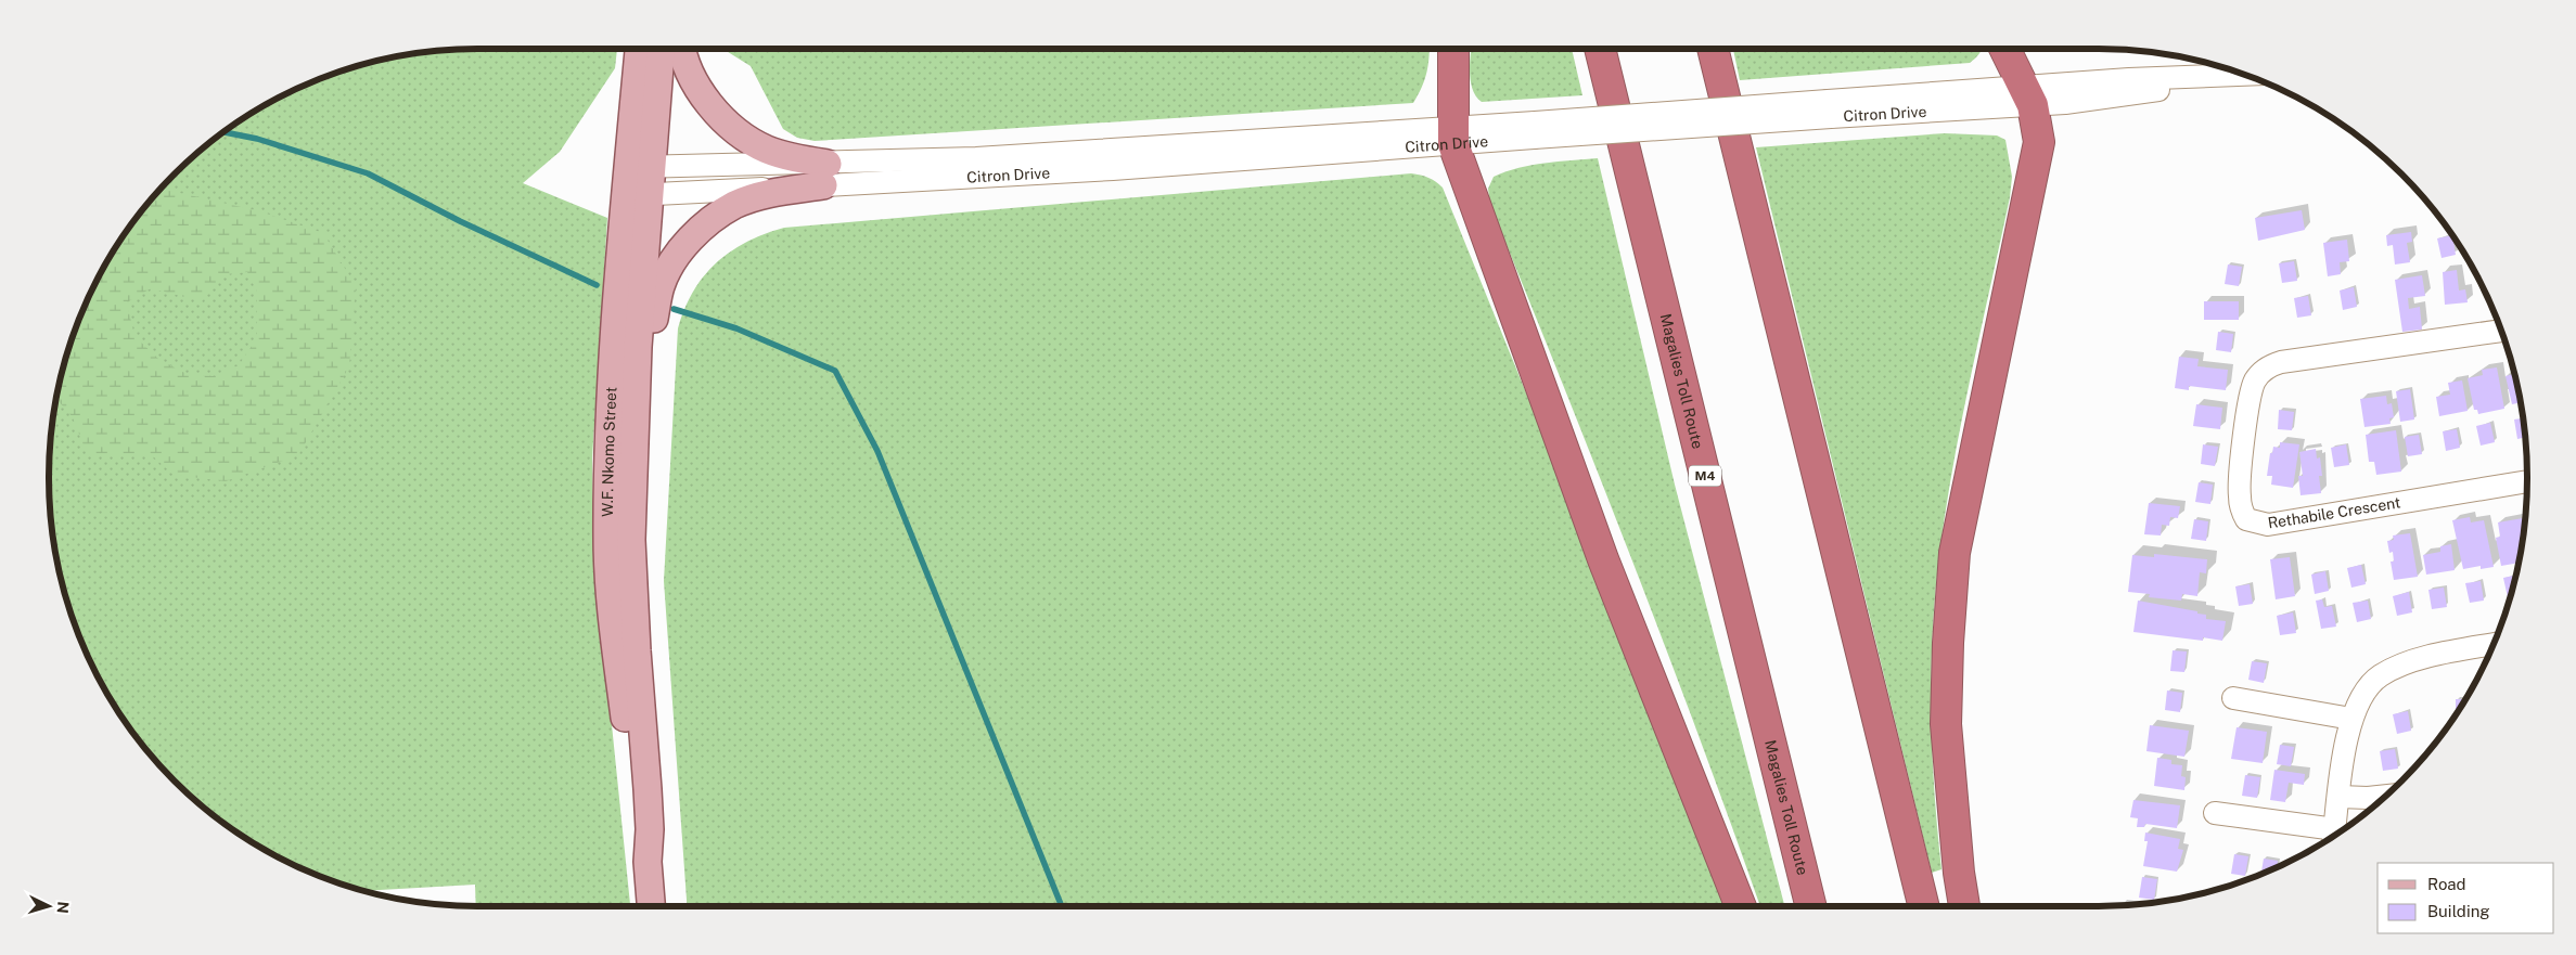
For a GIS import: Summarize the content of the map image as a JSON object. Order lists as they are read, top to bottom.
{
  "streets": {
    "highway": ["Magalies Toll Route", "M4"],
    "main road": ["W.F. Nkomo Street"],
    "street": ["Citron Drive", "Rethabile Crescent"]
  },
  "crossings": [
    ["Citron Drive", "W.F. Nkomo Street"]
  ],
  "legend": ["Road", "Building"],
  "north": "right"
}
